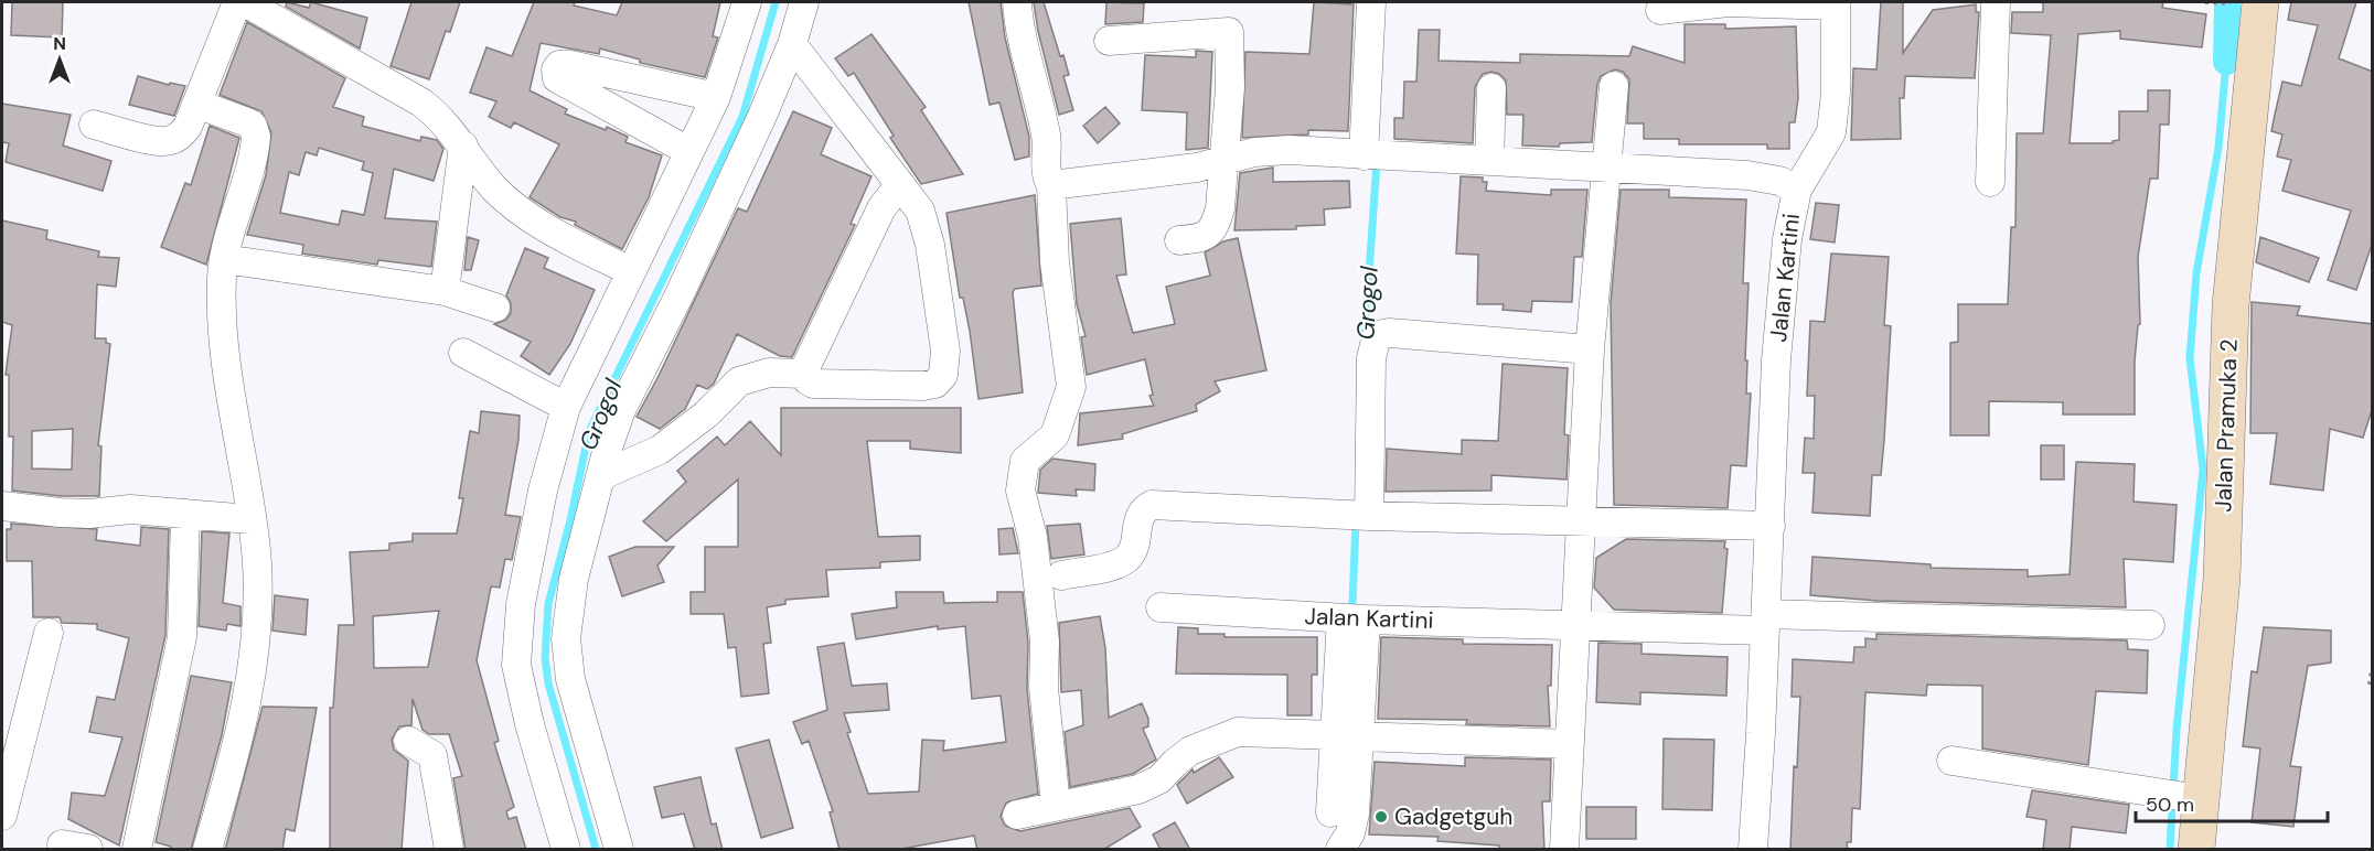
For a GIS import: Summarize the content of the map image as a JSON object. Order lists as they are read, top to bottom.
{
  "streets": {
    "main road": ["Jalan Pramuka 2"],
    "street": ["Jalan Kartini"]
  },
  "water": ["Grogol"],
  "places": ["Gadgetguh"],
  "scale_bar": "50 m",
  "north": "top"
}
